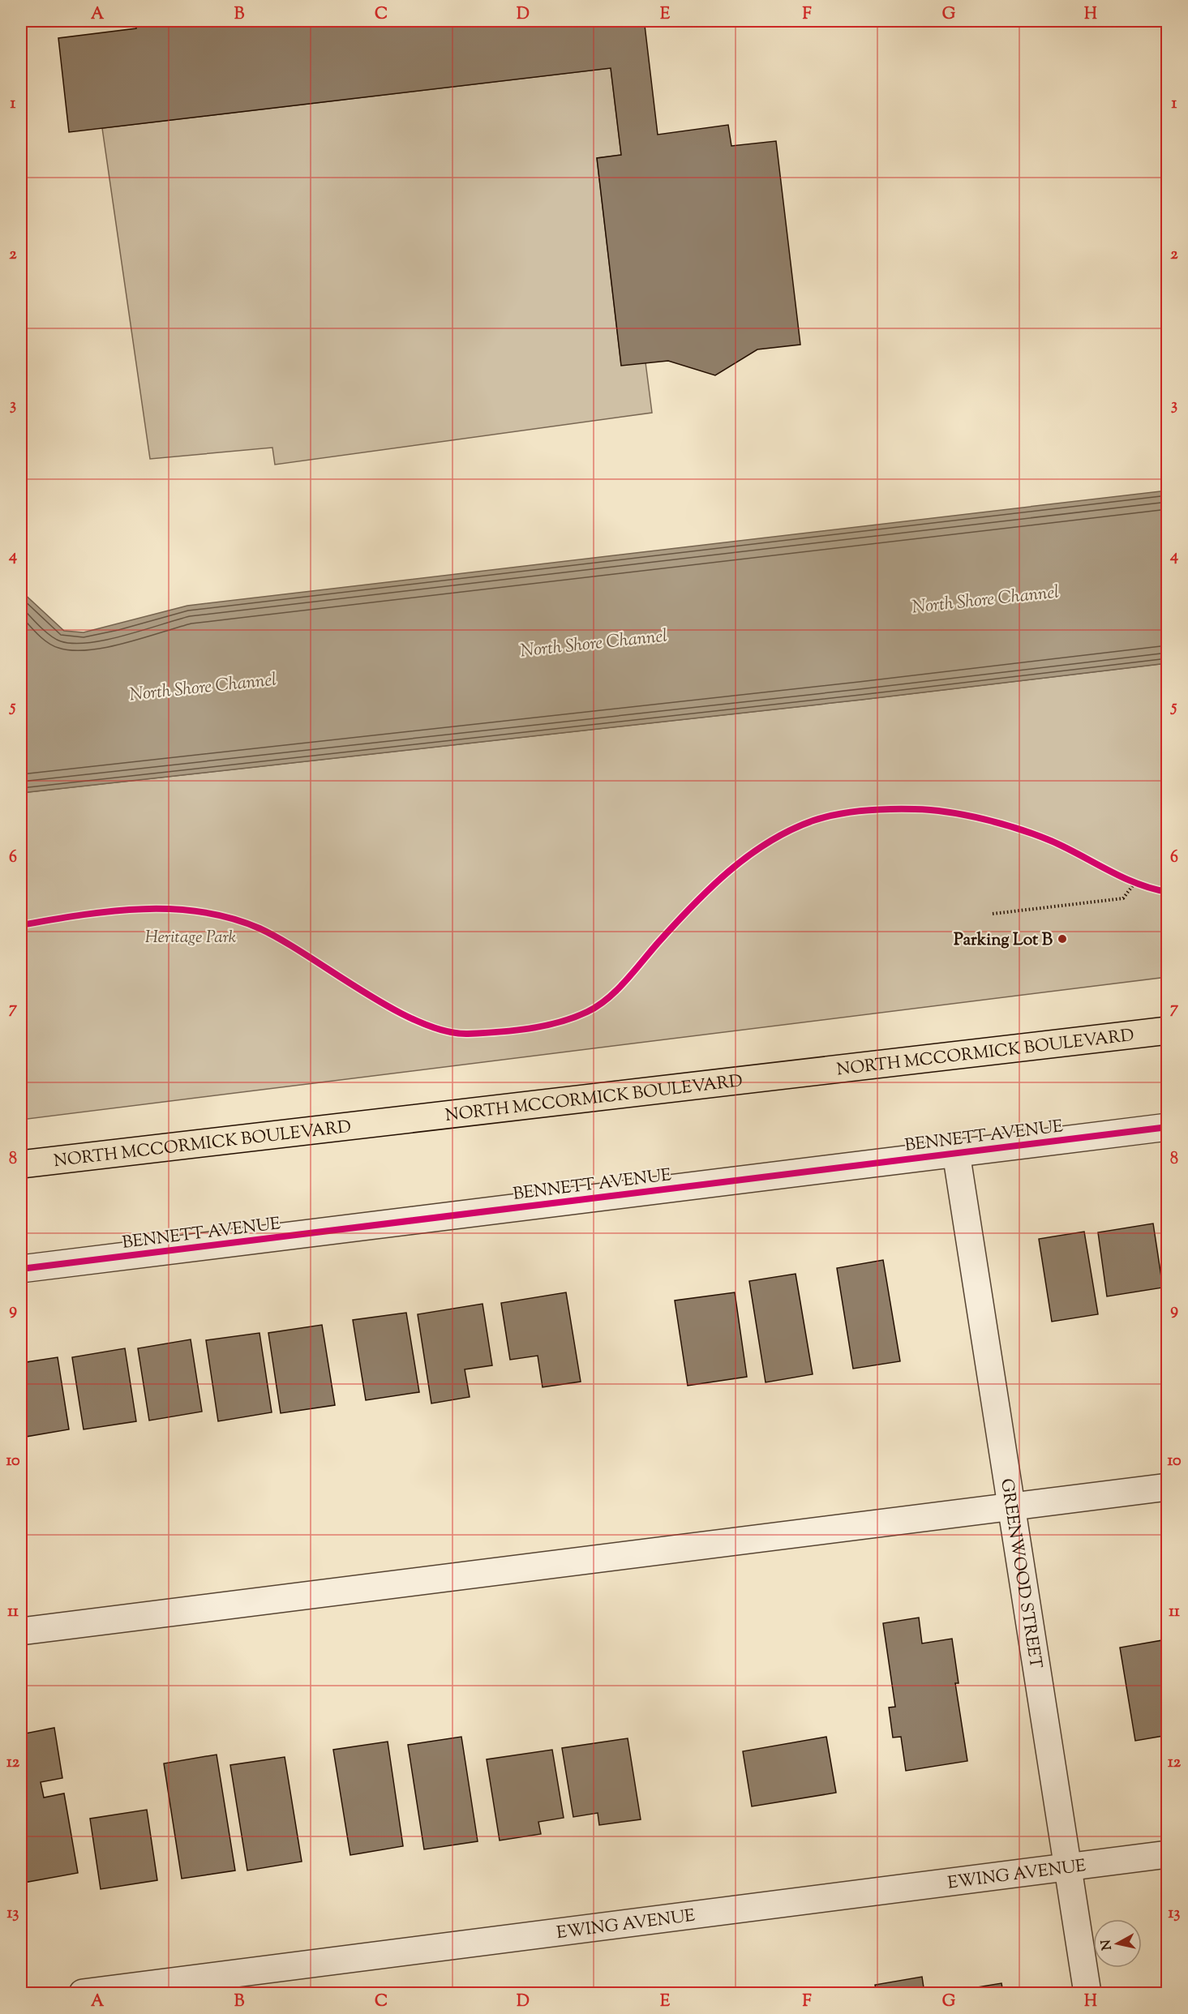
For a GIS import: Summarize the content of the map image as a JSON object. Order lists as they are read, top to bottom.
{
  "streets": {
    "main road": ["NORTH MCCORMICK BOULEVARD"],
    "street": ["BENNETT AVENUE", "GREENWOOD STREET", "EWING AVENUE"]
  },
  "crossings": [
    ["BENNETT AVENUE", "GREENWOOD STREET"],
    ["GREENWOOD STREET", "EWING AVENUE"]
  ],
  "water": ["North Shore Channel"],
  "parks": ["Heritage Park"],
  "places": ["Parking Lot B"],
  "north": "left",
  "grid": {
    "columns": [
      "A",
      "B",
      "C",
      "D",
      "E",
      "F",
      "G",
      "H"
    ],
    "rows": [
      "1",
      "2",
      "3",
      "4",
      "5",
      "6",
      "7",
      "8",
      "9",
      "10",
      "11",
      "12",
      "13"
    ]
  }
}
